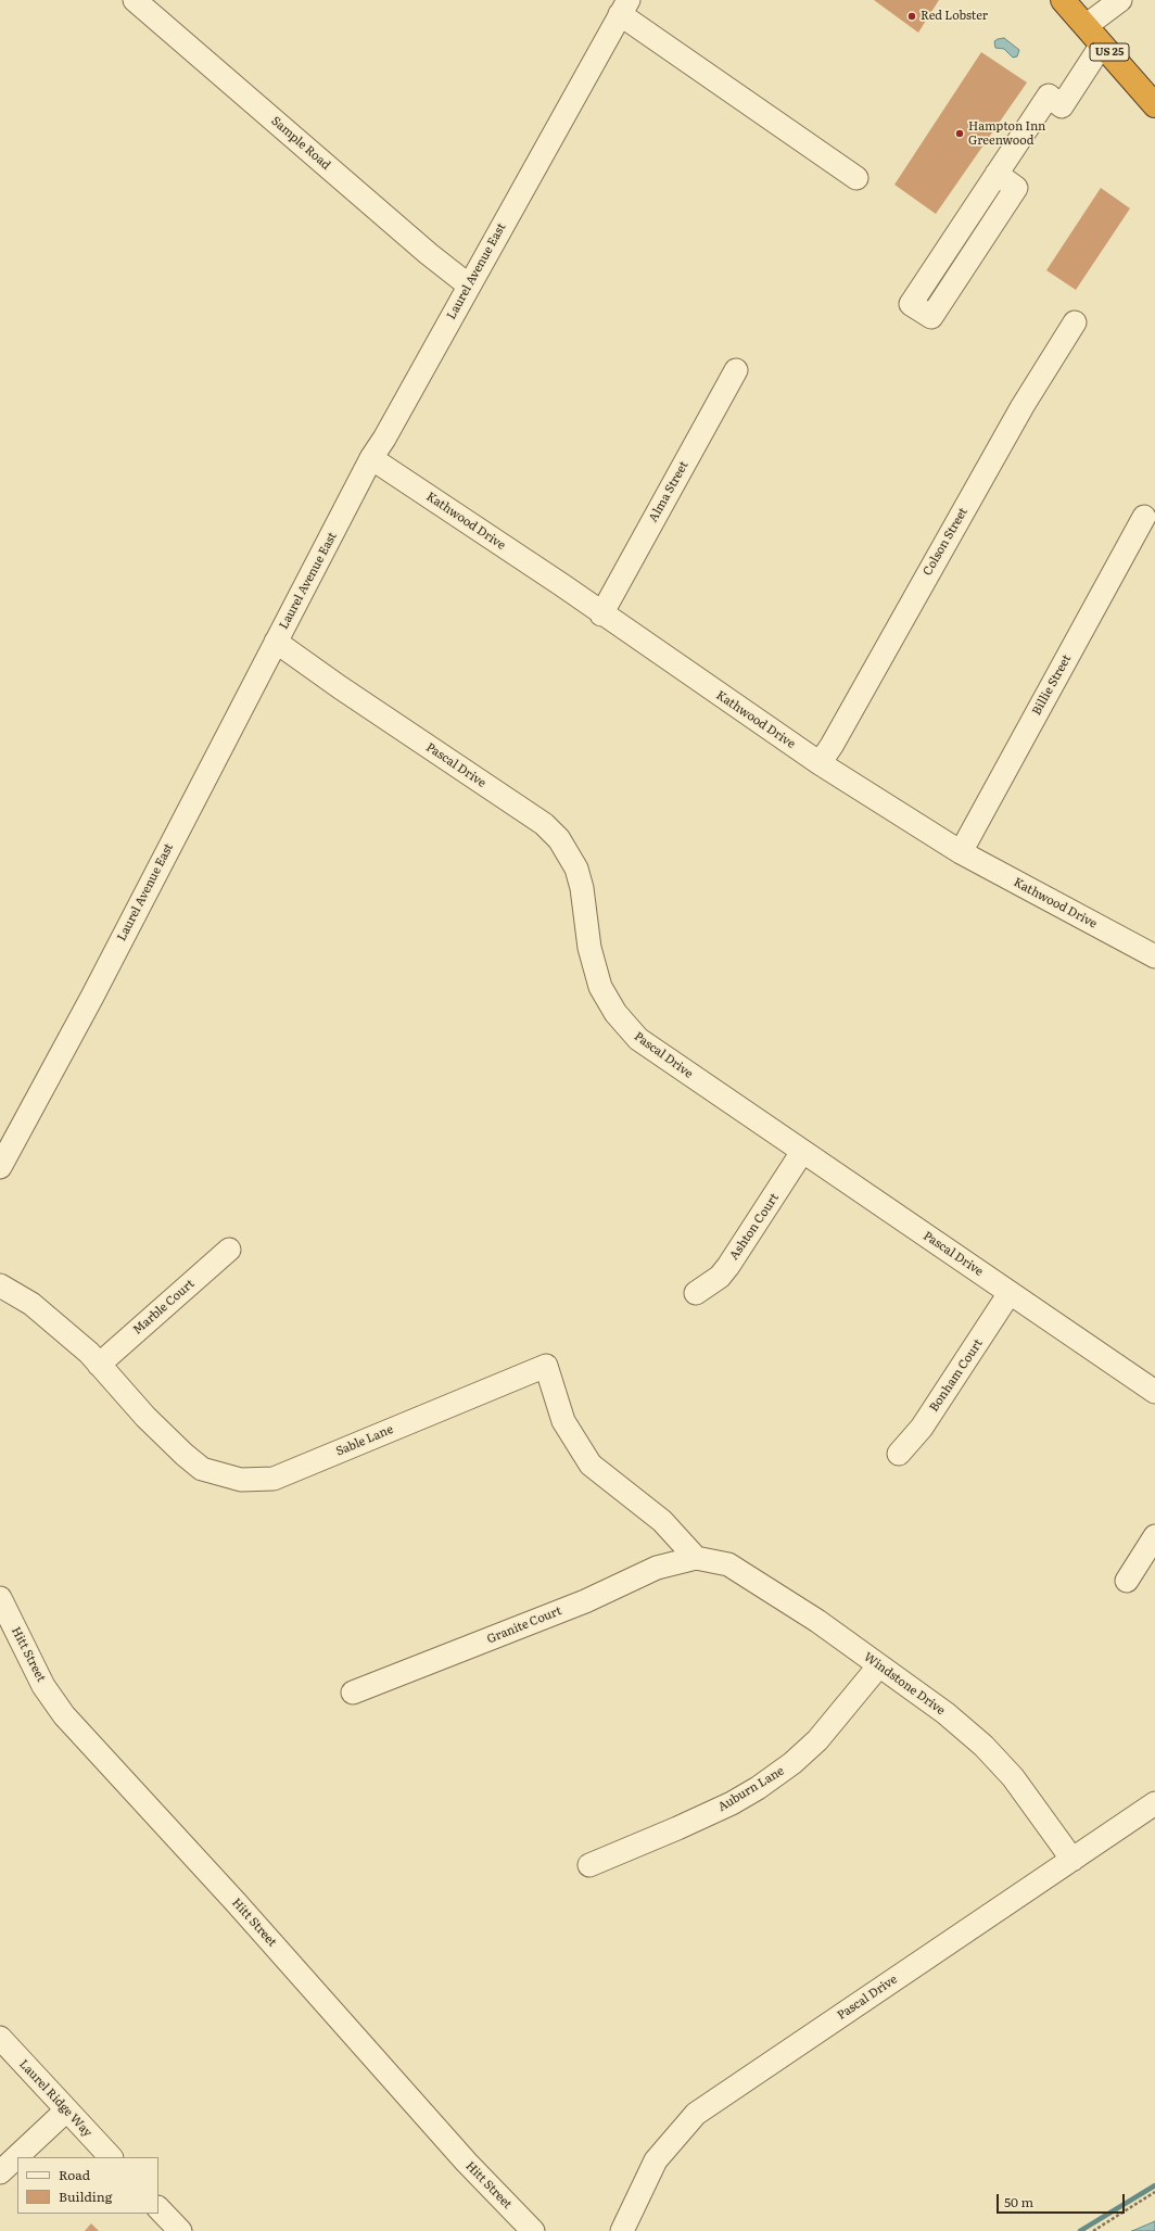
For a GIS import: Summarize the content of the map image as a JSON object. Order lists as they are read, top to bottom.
{
  "streets": {
    "highway": ["US 25"],
    "street": [
      "Sample Road",
      "Laurel Avenue East",
      "Alma Street",
      "Kathwood Drive",
      "Colson Street",
      "Billie Street",
      "Pascal Drive",
      "Ashton Court",
      "Marble Court",
      "Bonham Court",
      "Sable Lane",
      "Granite Court",
      "Hitt Street",
      "Windstone Drive",
      "Auburn Lane",
      "Laurel Ridge Way"
    ]
  },
  "crossings": [
    ["Sample Road", "Laurel Avenue East"],
    ["Laurel Avenue East", "Kathwood Drive"],
    ["Laurel Avenue East", "Pascal Drive"],
    ["Alma Street", "Kathwood Drive"],
    ["Kathwood Drive", "Colson Street"],
    ["Kathwood Drive", "Billie Street"],
    ["Pascal Drive", "Ashton Court"],
    ["Pascal Drive", "Bonham Court"],
    ["Pascal Drive", "Windstone Drive"],
    ["Marble Court", "Sable Lane"],
    ["Sable Lane", "Granite Court"],
    ["Sable Lane", "Windstone Drive"],
    ["Granite Court", "Windstone Drive"],
    ["Windstone Drive", "Auburn Lane"]
  ],
  "places": ["Red Lobster", "Hampton Inn Greenwood"],
  "legend": ["Road", "Building"],
  "scale_bar": "50 m"
}
